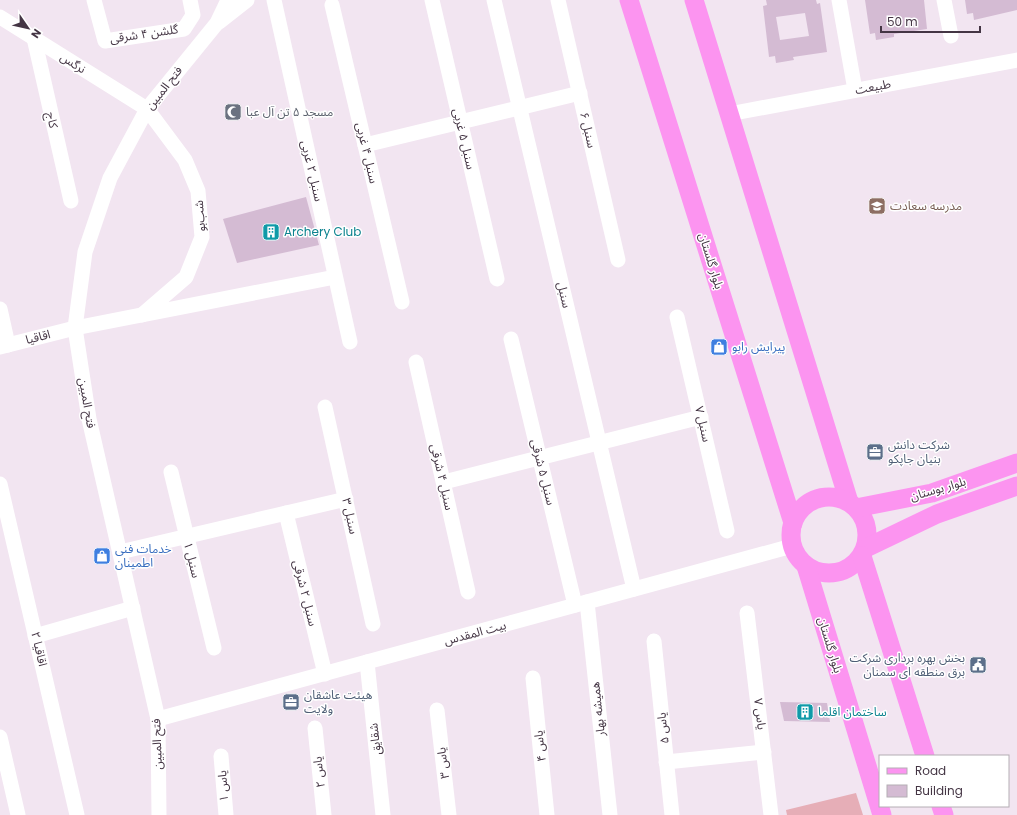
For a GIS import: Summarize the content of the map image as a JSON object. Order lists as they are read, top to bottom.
{
  "streets": {
    "main road": ["بلوار گلستان", "بلوار بوستان"],
    "street": [
      "گلشن ۴ شرقی",
      "نرگس",
      "طبیعت",
      "فتح المبین",
      "کاج",
      "سنبل ۶",
      "سنبل ۵ غربی",
      "سنبل ۴ غربی",
      "سنبل ۲ غربی",
      "شب‌بو",
      "سنبل",
      "اقاقیا",
      "سنبل ۷",
      "سنبل ۵ شرقی",
      "سنبل ۴ شرقی",
      "سنبل ۳",
      "سنبل ۱",
      "سنبل ۲ شرقی",
      "بیت المقدس",
      "اقاقیا ۲",
      "همیشه بهار",
      "یاس ۷",
      "یاس ۵",
      "شقایق",
      "یاس ۴",
      "یاس ۳",
      "یاس ۲",
      "یاس ۱"
    ]
  },
  "crossings": [
    ["نرگس", "فتح المبین"],
    ["نرگس", "کاج"],
    ["نرگس", "شب‌بو"],
    ["فتح المبین", "شب‌بو"],
    ["فتح المبین", "اقاقیا"],
    ["فتح المبین", "بیت المقدس"],
    ["سنبل ۲ غربی", "اقاقیا"],
    ["شب‌بو", "اقاقیا"],
    ["بلوار گلستان", "بلوار بوستان"],
    ["بلوار گلستان", "بیت المقدس"],
    ["سنبل", "بیت المقدس"],
    ["سنبل ۵ شرقی", "بیت المقدس"],
    ["سنبل ۵ شرقی", "همیشه بهار"],
    ["بلوار بوستان", "بیت المقدس"],
    ["سنبل ۲ شرقی", "بیت المقدس"],
    ["بیت المقدس", "همیشه بهار"],
    ["بیت المقدس", "شقایق"]
  ],
  "places": {
    "mosque": ["مسجد ۵ تن آل عبا"],
    "school or university": ["مدرسه سعادت"],
    "building": ["Archery Club", "ساختمان اقلما"],
    "shop": ["پیرایش رابو", "خدمات فنی اطمینان"],
    "office": ["شرکت دانش بنیان جاپکو", "هیئت عاشقان ولایت"],
    "public building": ["بخش بهره برداری شرکت برق منطقه ای سمنان"]
  },
  "legend": ["Road", "Building"],
  "scale_bar": "50 m",
  "north": "bottom right"
}
